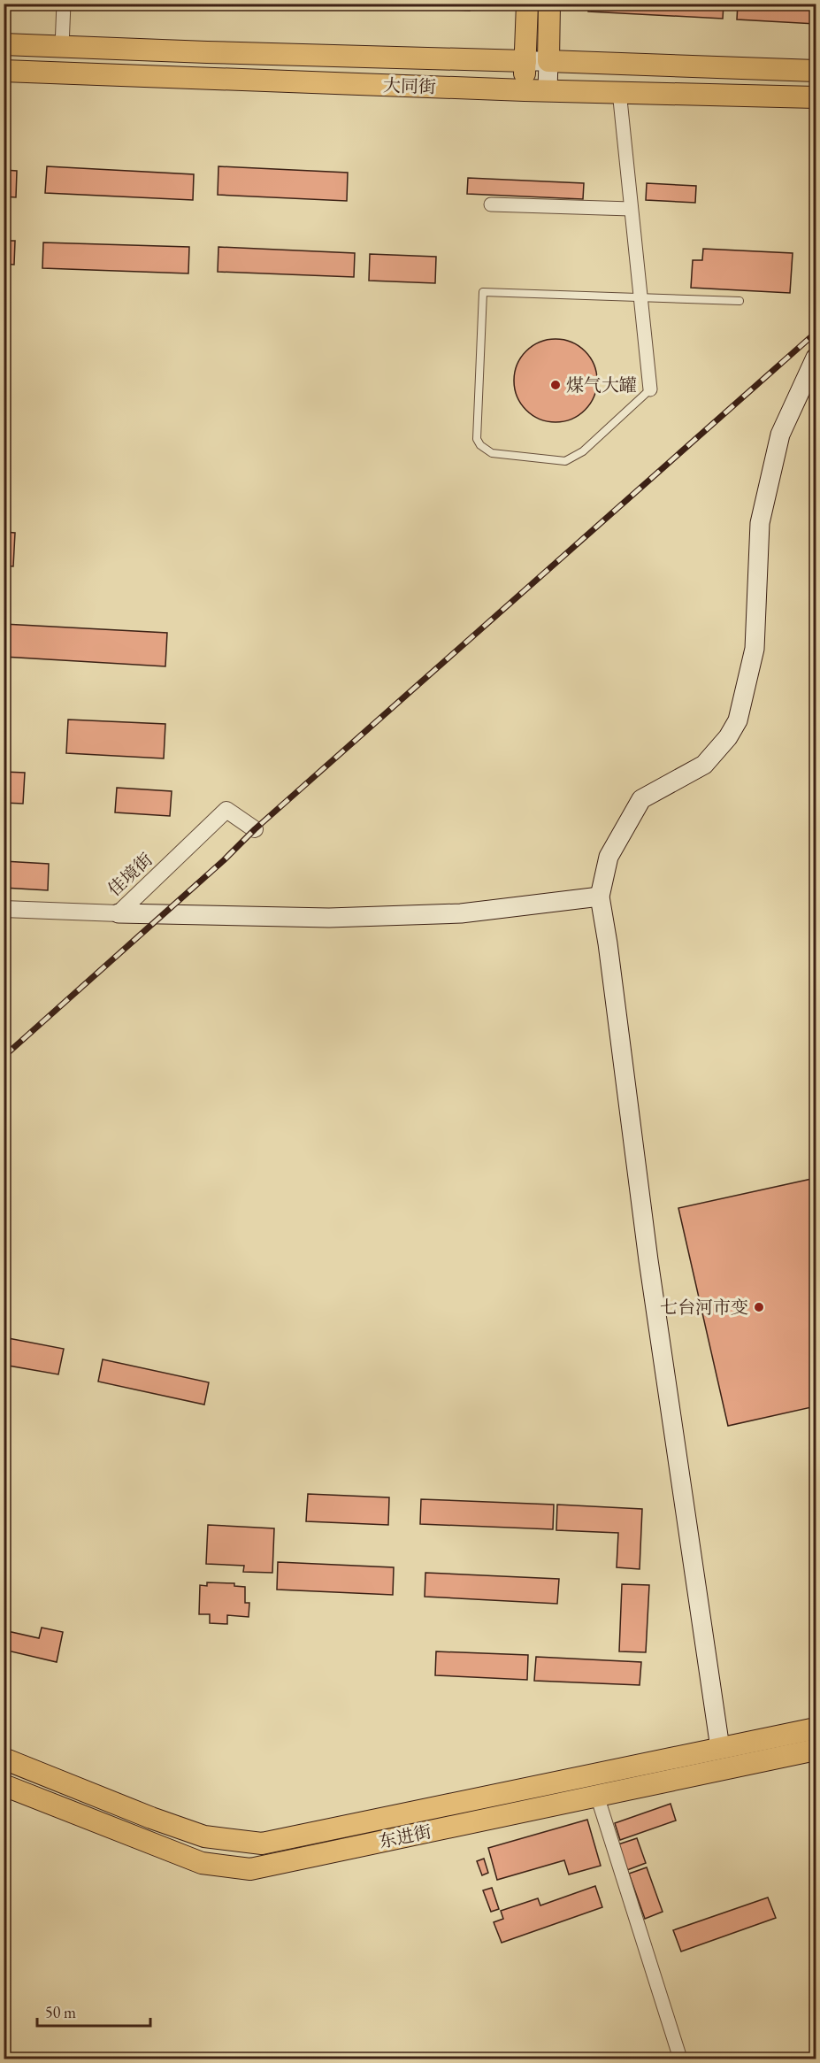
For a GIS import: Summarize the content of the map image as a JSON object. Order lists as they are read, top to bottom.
{
  "streets": {
    "main road": ["大同街", "东进街"],
    "street": ["佳境街"]
  },
  "places": ["煤气大罐", "七台河市变"],
  "scale_bar": "50 m"
}
